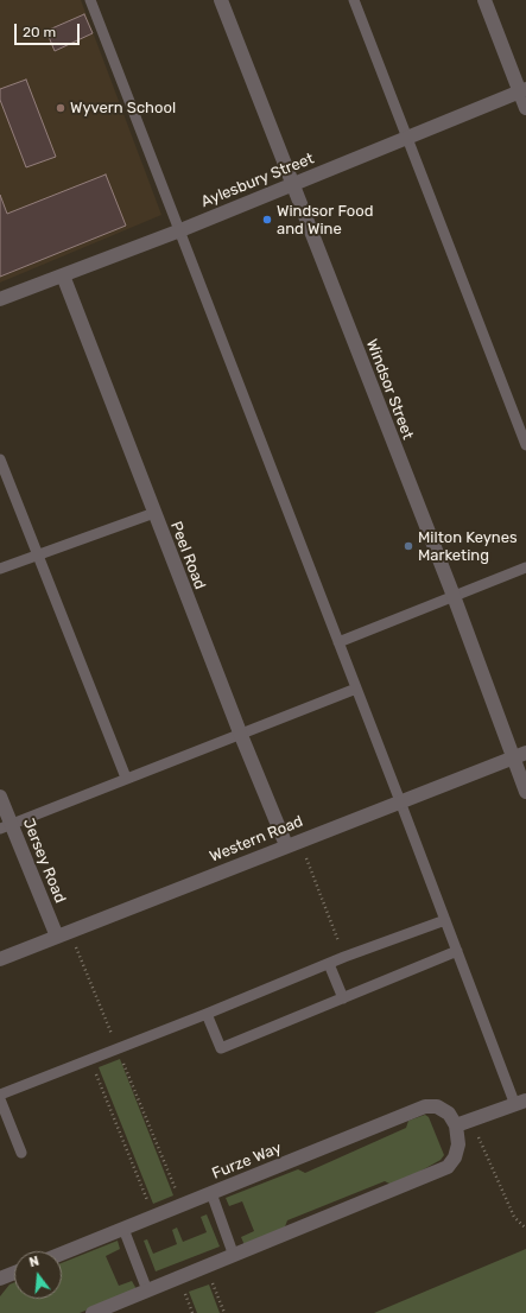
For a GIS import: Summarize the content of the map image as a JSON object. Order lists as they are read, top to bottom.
{
  "streets": {
    "street": [
      "Aylesbury Street",
      "Windsor Street",
      "Peel Road",
      "Western Road",
      "Jersey Road",
      "Furze Way"
    ]
  },
  "crossings": [
    ["Aylesbury Street", "Windsor Street"],
    ["Aylesbury Street", "Peel Road"],
    ["Windsor Street", "Western Road"],
    ["Peel Road", "Western Road"],
    ["Western Road", "Jersey Road"]
  ],
  "places": ["Wyvern School", "Windsor Food and Wine", "Milton Keynes Marketing"],
  "scale_bar": "20 m",
  "north": "top"
}
